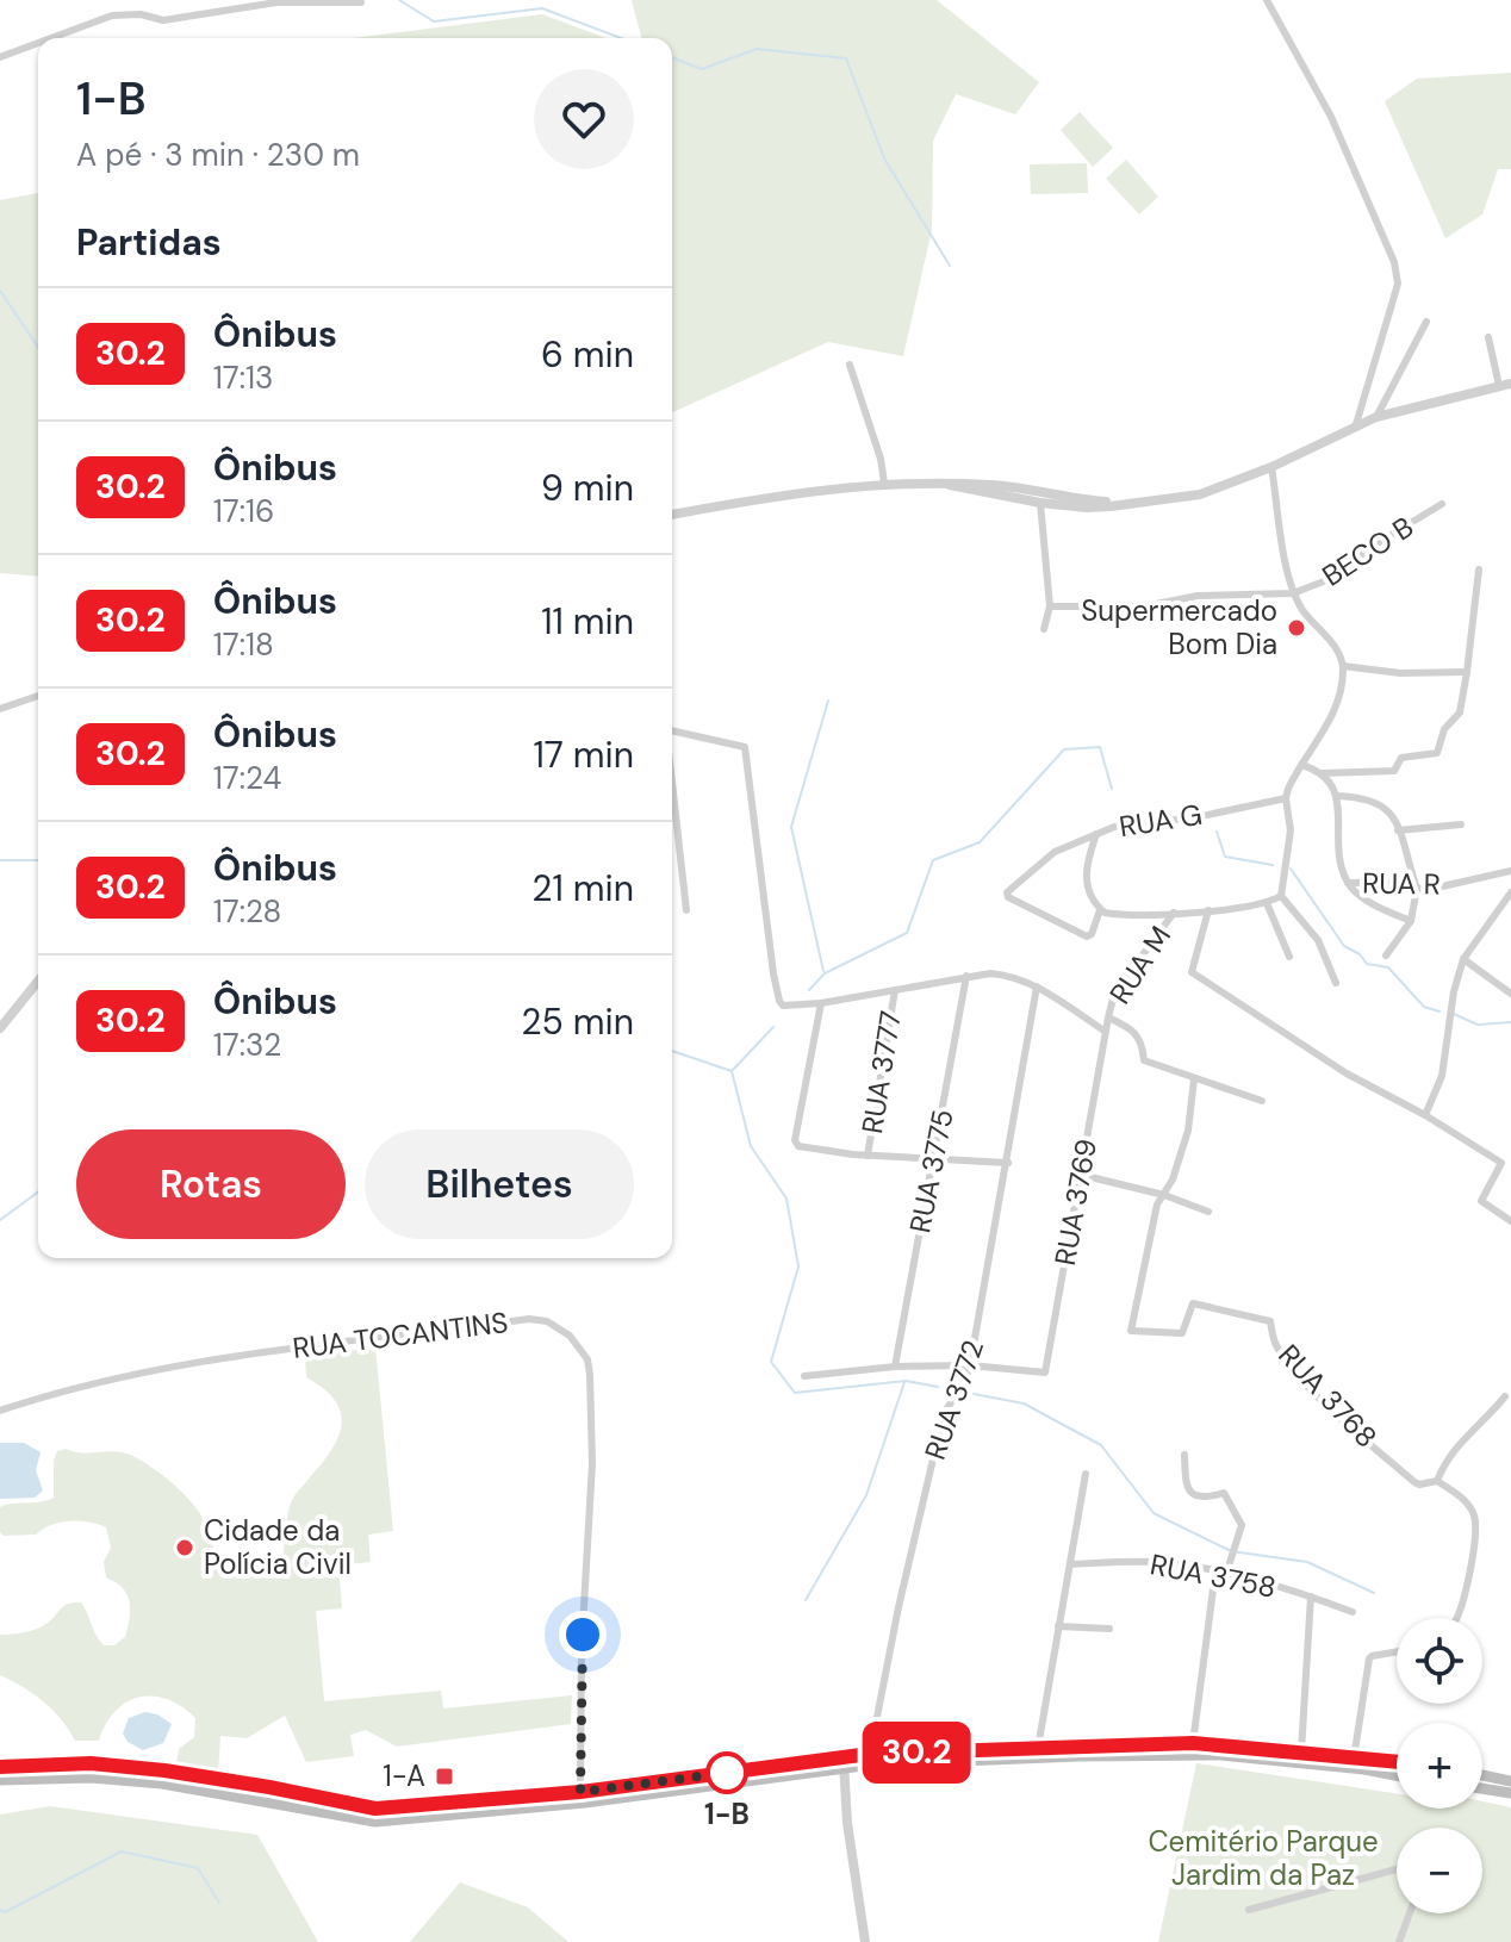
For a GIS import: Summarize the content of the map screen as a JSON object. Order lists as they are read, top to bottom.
{
  "streets": {
    "street": [
      "BECO B",
      "RUA G",
      "RUA R",
      "RUA M",
      "RUA 3777",
      "RUA 3775",
      "RUA 3769",
      "RUA TOCANTINS",
      "RUA 3768",
      "RUA 3772",
      "RUA 3758"
    ]
  },
  "crossings": [
    ["RUA M", "RUA 3769"],
    ["RUA 3769", "RUA 3772"]
  ],
  "parks": ["Cemitério Parque Jardim da Paz"],
  "places": {
    "other": ["Supermercado Bom Dia", "Cidade da Polícia Civil", "1-B"],
    "transit": ["1-A"]
  },
  "lines": ["bus line 30.2"],
  "page": {
    "on_map": "30.2",
    "heading": [
      ["1-B", "A pé · 3 min · 230 m"],
      "Partidas"
    ],
    "list": [
      {
        "mark": "30.2",
        "name": "Ônibus",
        "note": "17:13",
        "value": "6 min"
      },
      {
        "mark": "30.2",
        "name": "Ônibus",
        "note": "17:16",
        "value": "9 min"
      },
      {
        "mark": "30.2",
        "name": "Ônibus",
        "note": "17:18",
        "value": "11 min"
      },
      {
        "mark": "30.2",
        "name": "Ônibus",
        "note": "17:24",
        "value": "17 min"
      },
      {
        "mark": "30.2",
        "name": "Ônibus",
        "note": "17:28",
        "value": "21 min"
      },
      {
        "mark": "30.2",
        "name": "Ônibus",
        "note": "17:32",
        "value": "25 min"
      }
    ],
    "buttons": ["Rotas", "Bilhetes"],
    "map_buttons": ["+", "−"]
  }
}
